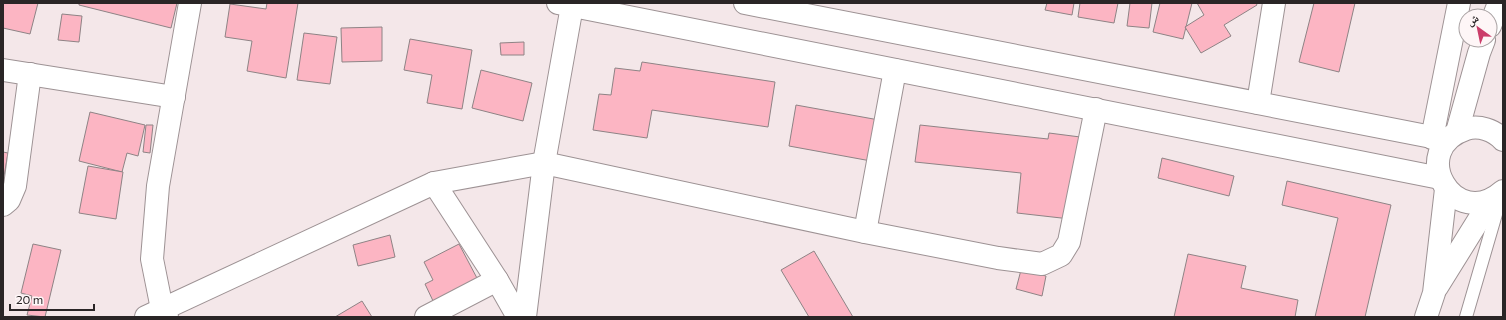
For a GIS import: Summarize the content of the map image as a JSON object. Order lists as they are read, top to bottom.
{
  "scale_bar": "20 m",
  "north": "top left"
}
